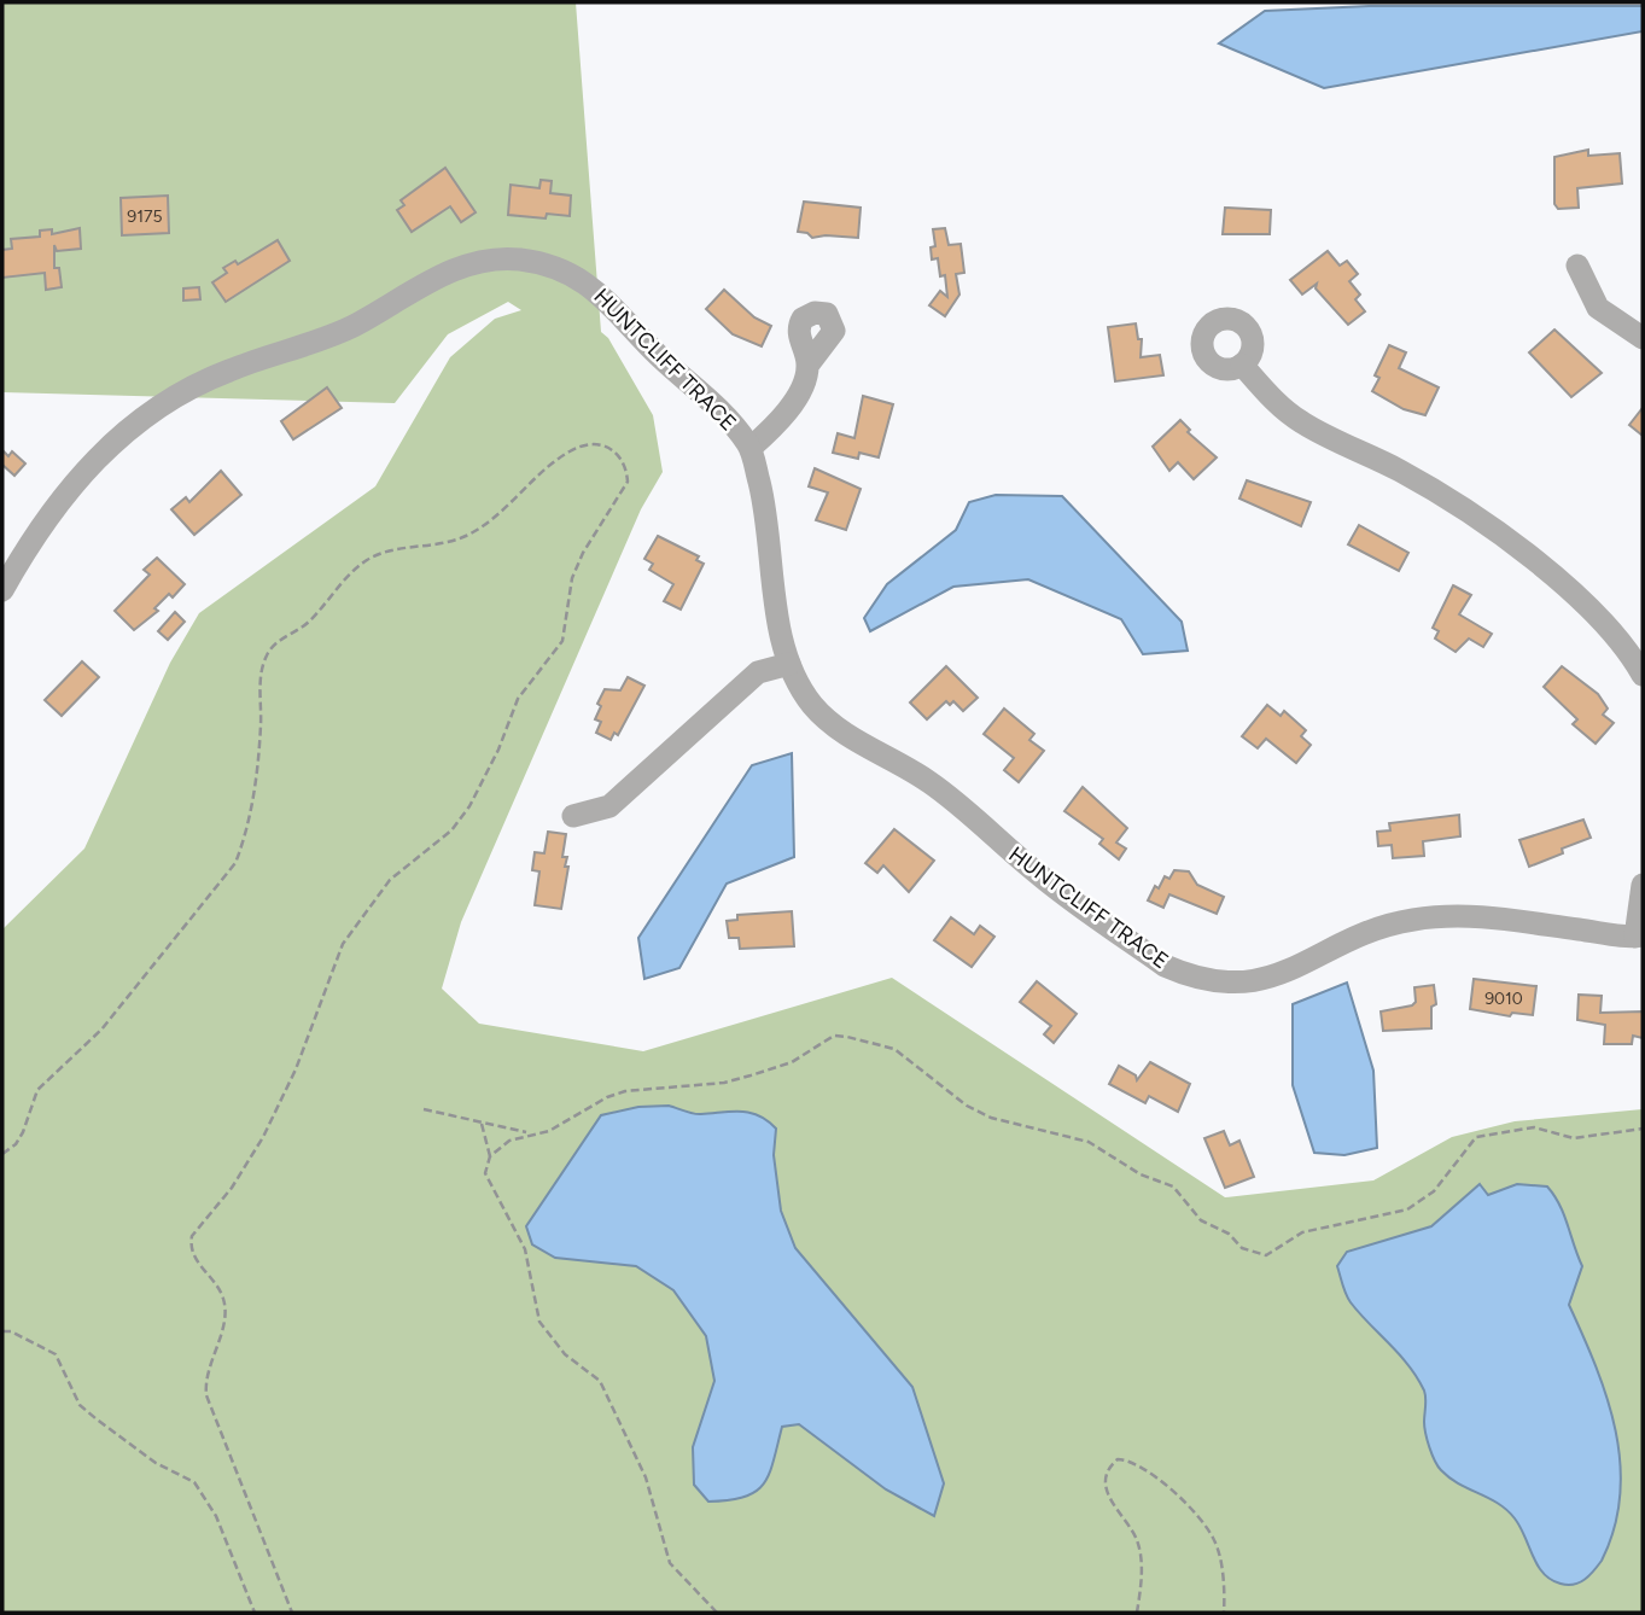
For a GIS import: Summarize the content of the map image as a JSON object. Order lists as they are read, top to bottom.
{
  "streets": {
    "street": ["HUNTCLIFF TRACE"]
  },
  "house_numbers": ["9175", "9010"]
}
